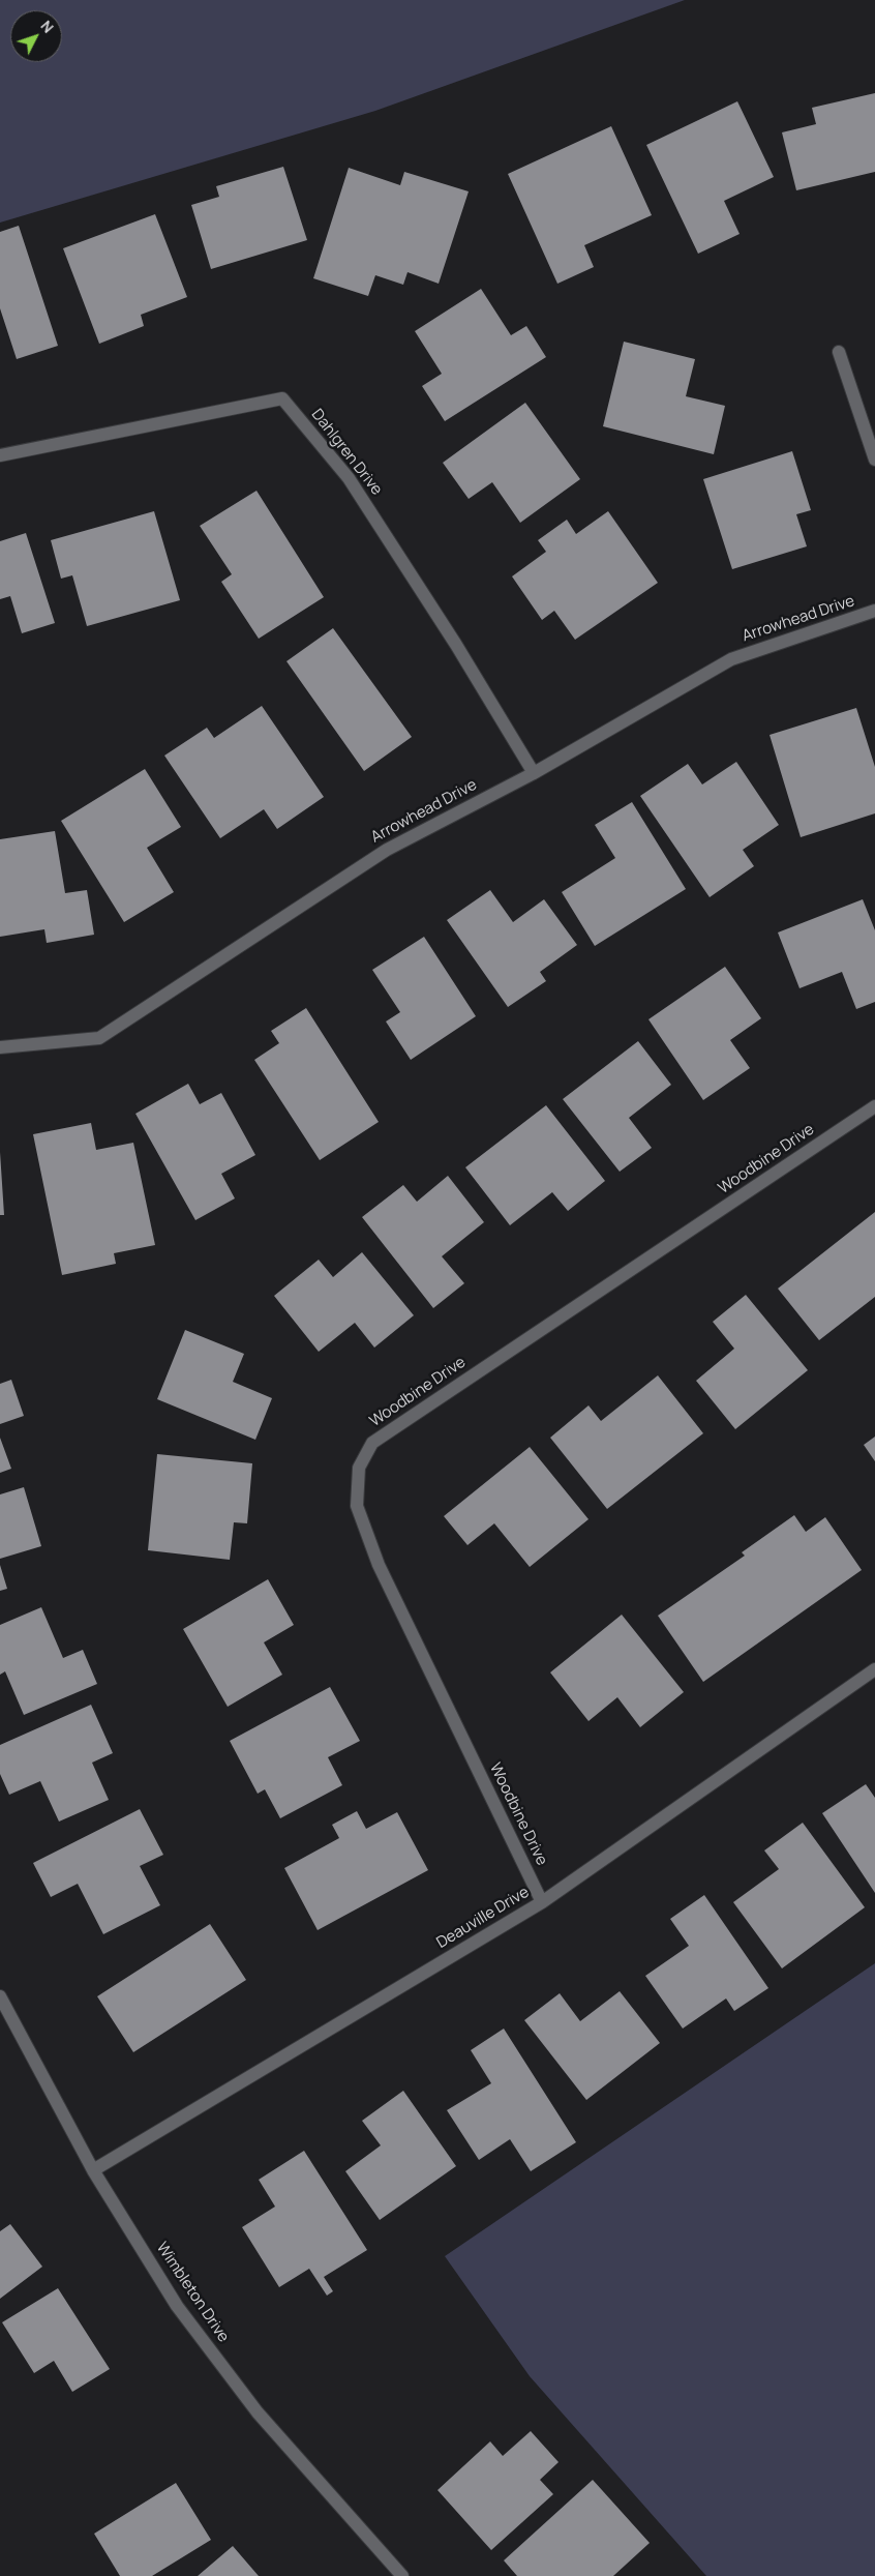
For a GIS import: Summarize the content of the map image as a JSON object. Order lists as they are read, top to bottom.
{
  "streets": {
    "street": [
      "Dahlgren Drive",
      "Arrowhead Drive",
      "Woodbine Drive",
      "Deauville Drive",
      "Wimbleton Drive"
    ]
  },
  "crossings": [
    ["Dahlgren Drive", "Arrowhead Drive"],
    ["Woodbine Drive", "Deauville Drive"],
    ["Deauville Drive", "Wimbleton Drive"]
  ],
  "north": "top right"
}
